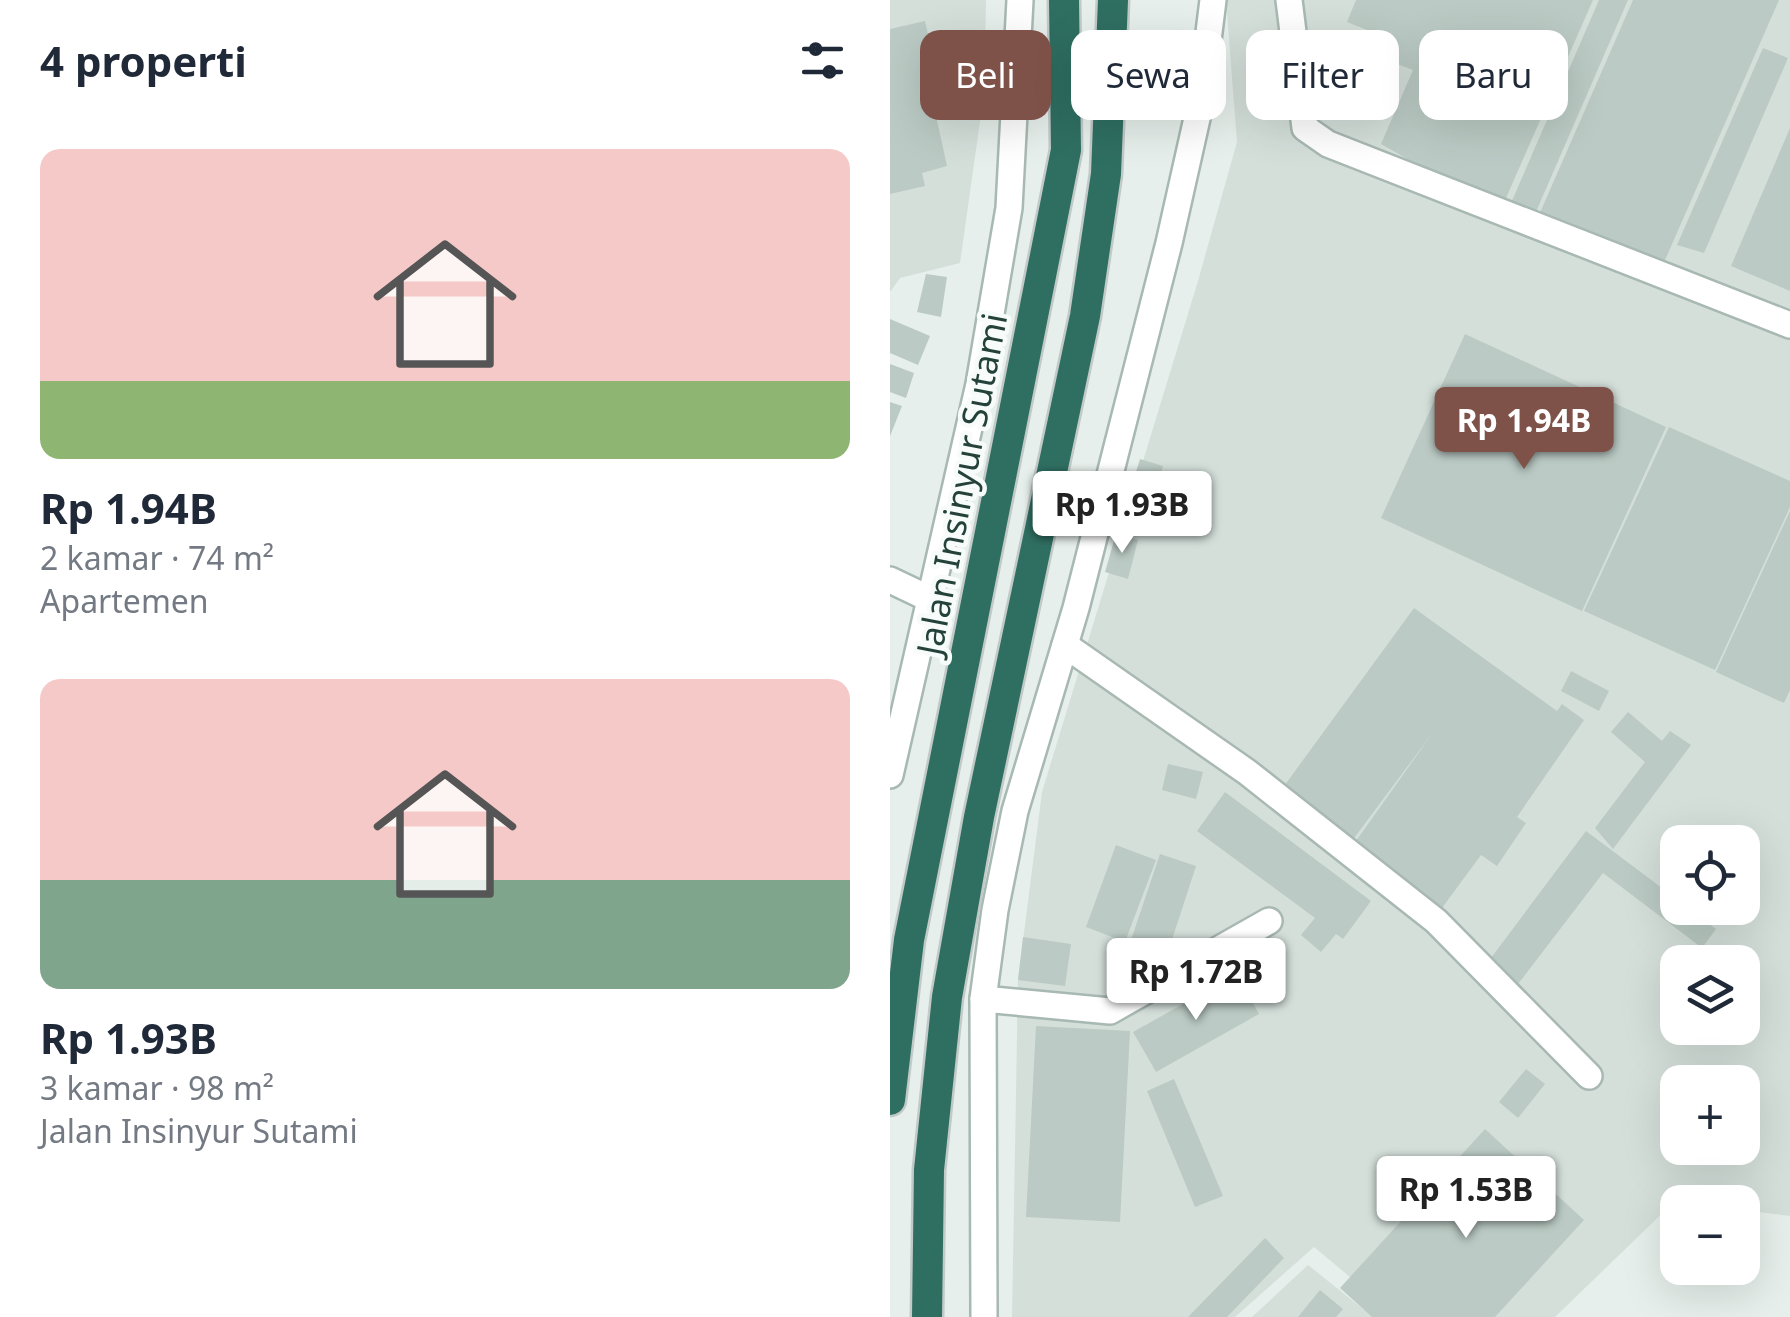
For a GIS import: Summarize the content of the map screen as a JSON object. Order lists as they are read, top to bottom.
{
  "streets": {
    "highway": ["Jalan Insinyur Sutami"]
  },
  "page": {
    "heading": "4 properti",
    "chip": [
      "Beli",
      "Sewa",
      "Filter",
      "Baru"
    ],
    "list": [
      {
        "name": "Rp 1.94B",
        "note": "2 kamar · 74 m² · Apartemen"
      },
      {
        "name": "Rp 1.93B",
        "note": "3 kamar · 98 m² · Jalan Insinyur Sutami"
      }
    ],
    "price": [
      "Rp 1.94B",
      "Rp 1.93B",
      "Rp 1.72B",
      "Rp 1.53B"
    ],
    "map_buttons": ["+", "−"]
  }
}
